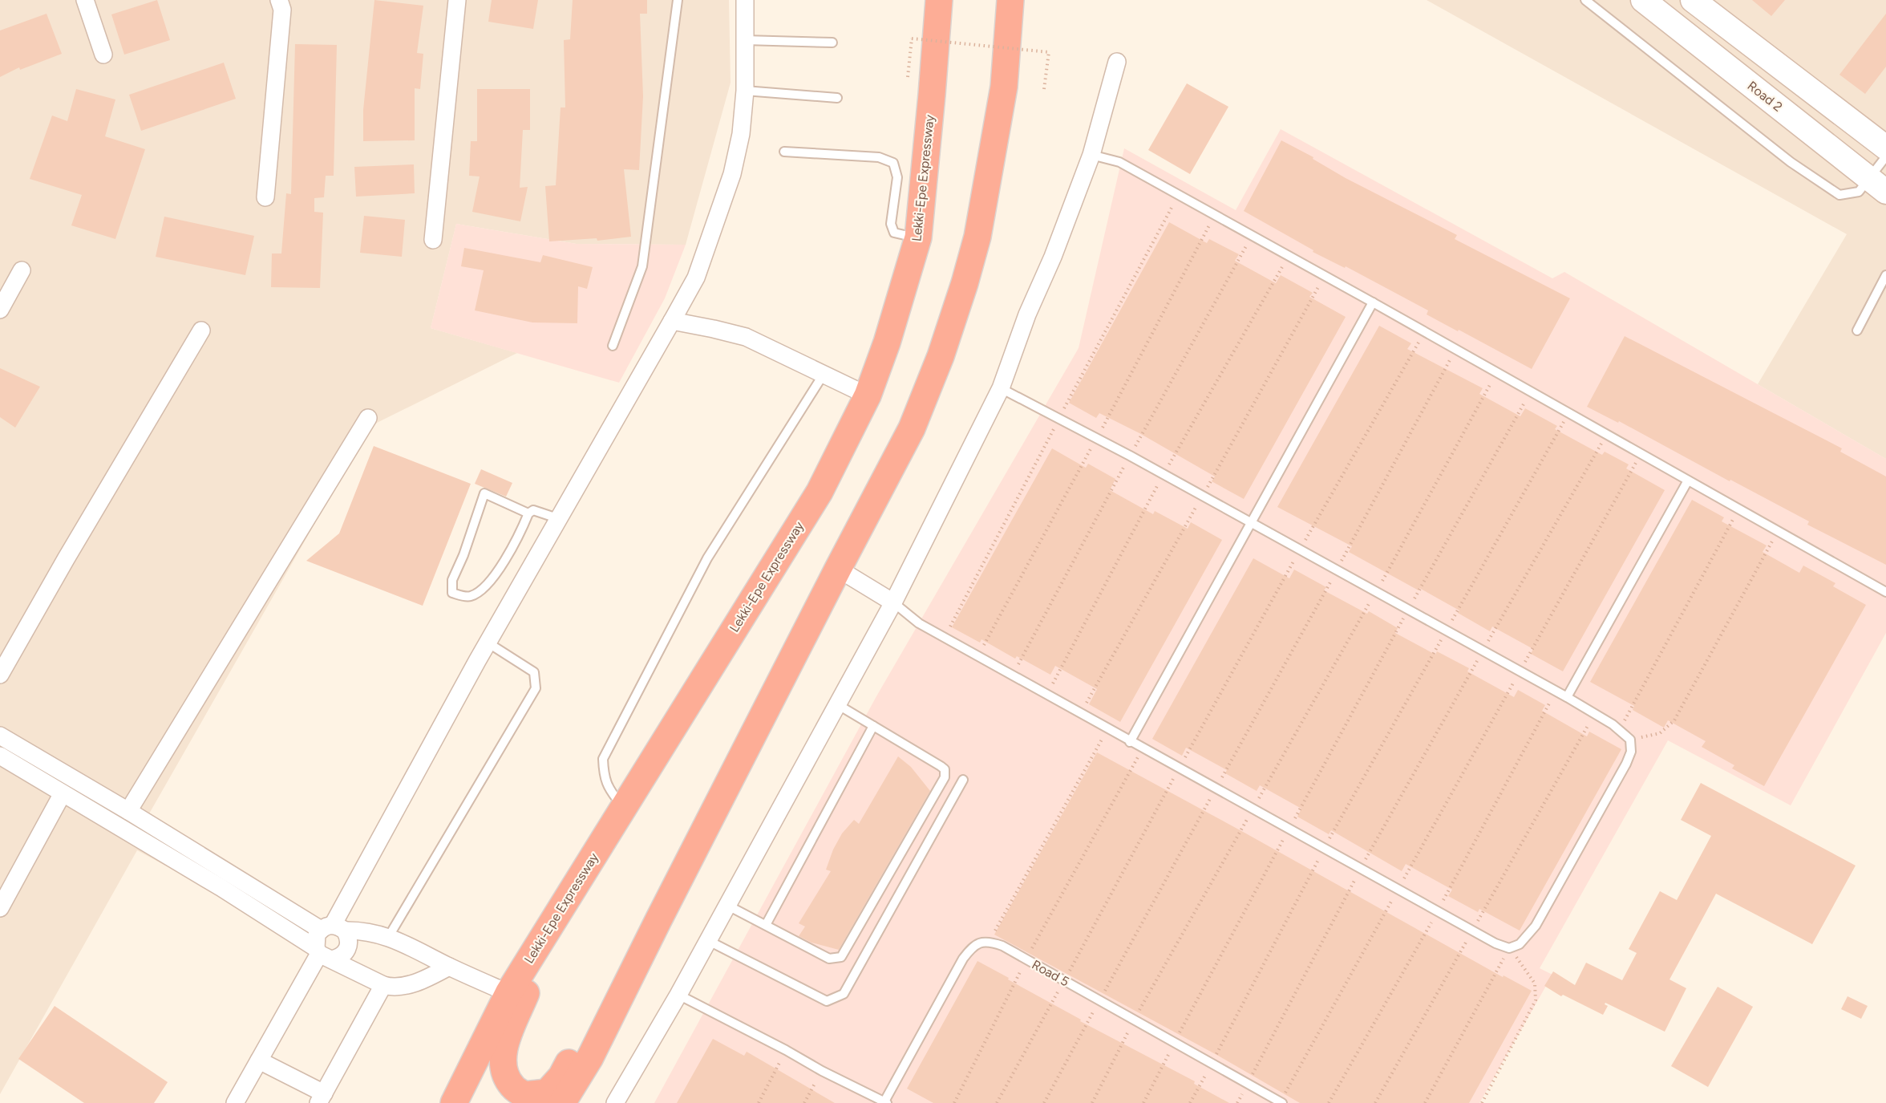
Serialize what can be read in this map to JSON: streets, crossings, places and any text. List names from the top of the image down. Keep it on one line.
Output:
{"streets":{"highway":["Lekki-Epe Expressway"],"street":["Road 2"],"lane":["Road 5"]}}
